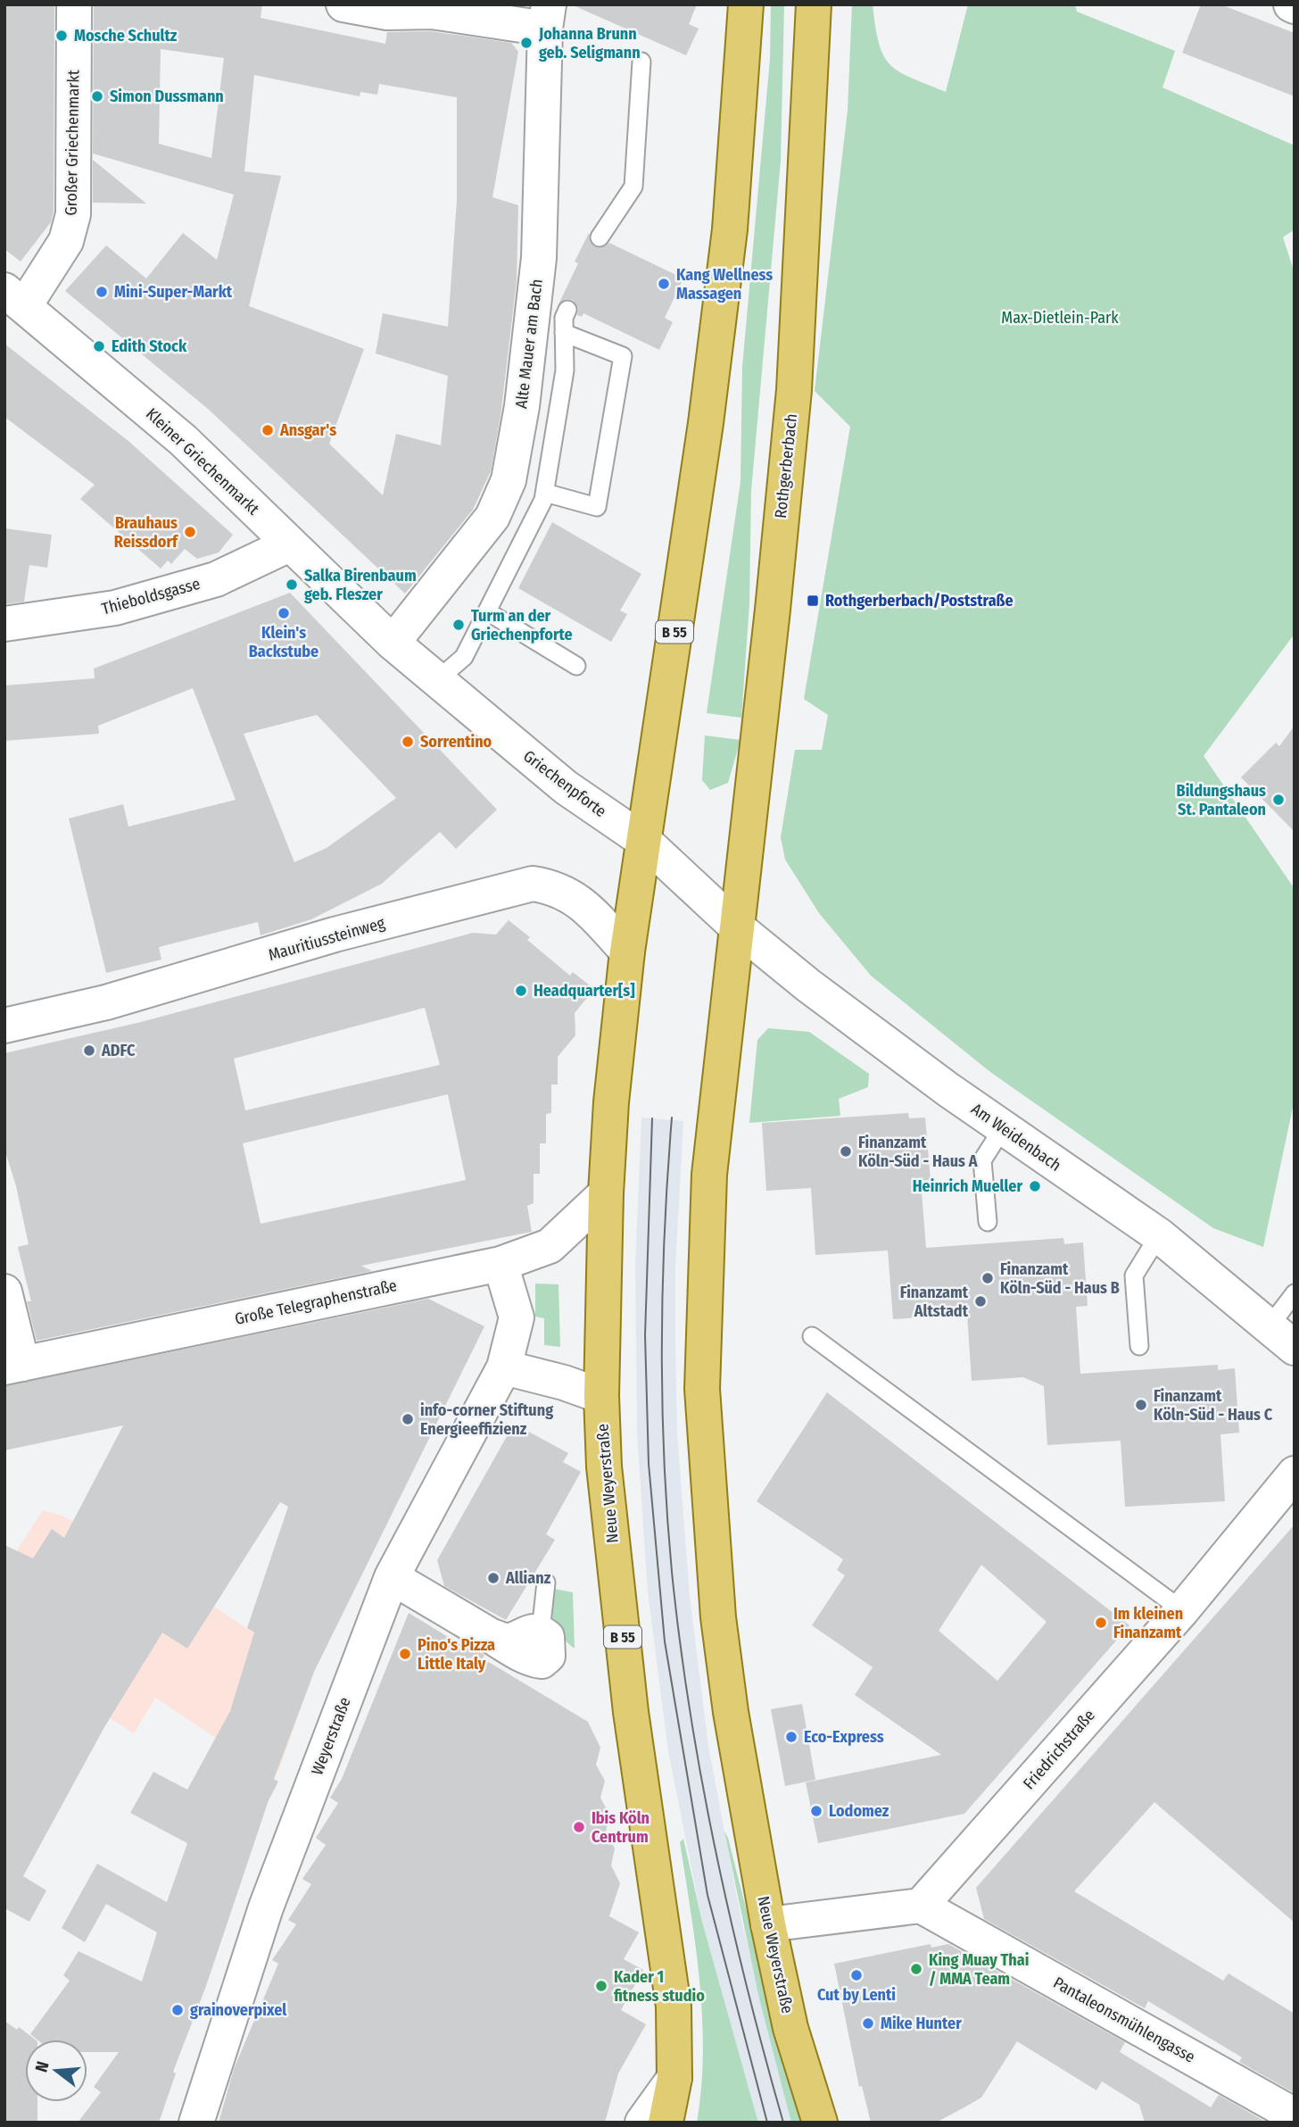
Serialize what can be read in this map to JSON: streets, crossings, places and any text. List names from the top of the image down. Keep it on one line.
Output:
{"streets":{"main road":["Rothgerberbach","B 55","Neue Weyerstraße"],"street":["Großer Griechenmarkt","Alte Mauer am Bach","Kleiner Griechenmarkt","Thieboldsgasse","Griechenpforte","Mauritiussteinweg","Am Weidenbach","Große Telegraphenstraße","Weyerstraße","Friedrichstraße","Pantaleonsmühlengasse"]},"crossings":[["Großer Griechenmarkt","Kleiner Griechenmarkt"],["Alte Mauer am Bach","Kleiner Griechenmarkt"],["Alte Mauer am Bach","Griechenpforte"],["Kleiner Griechenmarkt","Thieboldsgasse"],["Kleiner Griechenmarkt","Griechenpforte"],["Rothgerberbach","Griechenpforte"],["Rothgerberbach","Am Weidenbach"],["Rothgerberbach","Neue Weyerstraße"],["B 55","Griechenpforte"],["B 55","Neue Weyerstraße"],["Griechenpforte","Am Weidenbach"],["Griechenpforte","Neue Weyerstraße"],["Mauritiussteinweg","Neue Weyerstraße"],["Am Weidenbach","Neue Weyerstraße"],["Große Telegraphenstraße","Neue Weyerstraße"],["Große Telegraphenstraße","Weyerstraße"],["Friedrichstraße","Pantaleonsmühlengasse"]],"parks":["Max-Dietlein-Park"],"places":{"other":["Mosche Schultz","Johanna Brunn geb. Seligmann","Simon Dussmann","Kang Wellness Massagen","Mini-Super-Markt","Edith Stock","Ansgar's","Brauhaus Reissdorf","Salka Birenbaum geb. Fleszer","Klein's Backstube","Turm an der Griechenpforte","Sorrentino","Bildungshaus St. Pantaleon","Headquarter[s]","ADFC","Finanzamt Köln-Süd - Haus A","Heinrich Mueller","Finanzamt Köln-Süd - Haus B","Finanzamt Altstadt","Finanzamt Köln-Süd - Haus C","info-corner Stiftung Energieeffizienz","Allianz","Im kleinen Finanzamt","Pino's Pizza Little Italy","Eco-Express","Lodomez","Ibis Köln Centrum","King Muay Thai / MMA Team","Cut by Lenti","Kader 1 fitness studio","grainoverpixel","Mike Hunter"],"transit":["Rothgerberbach/Poststraße"]},"north":"left"}
